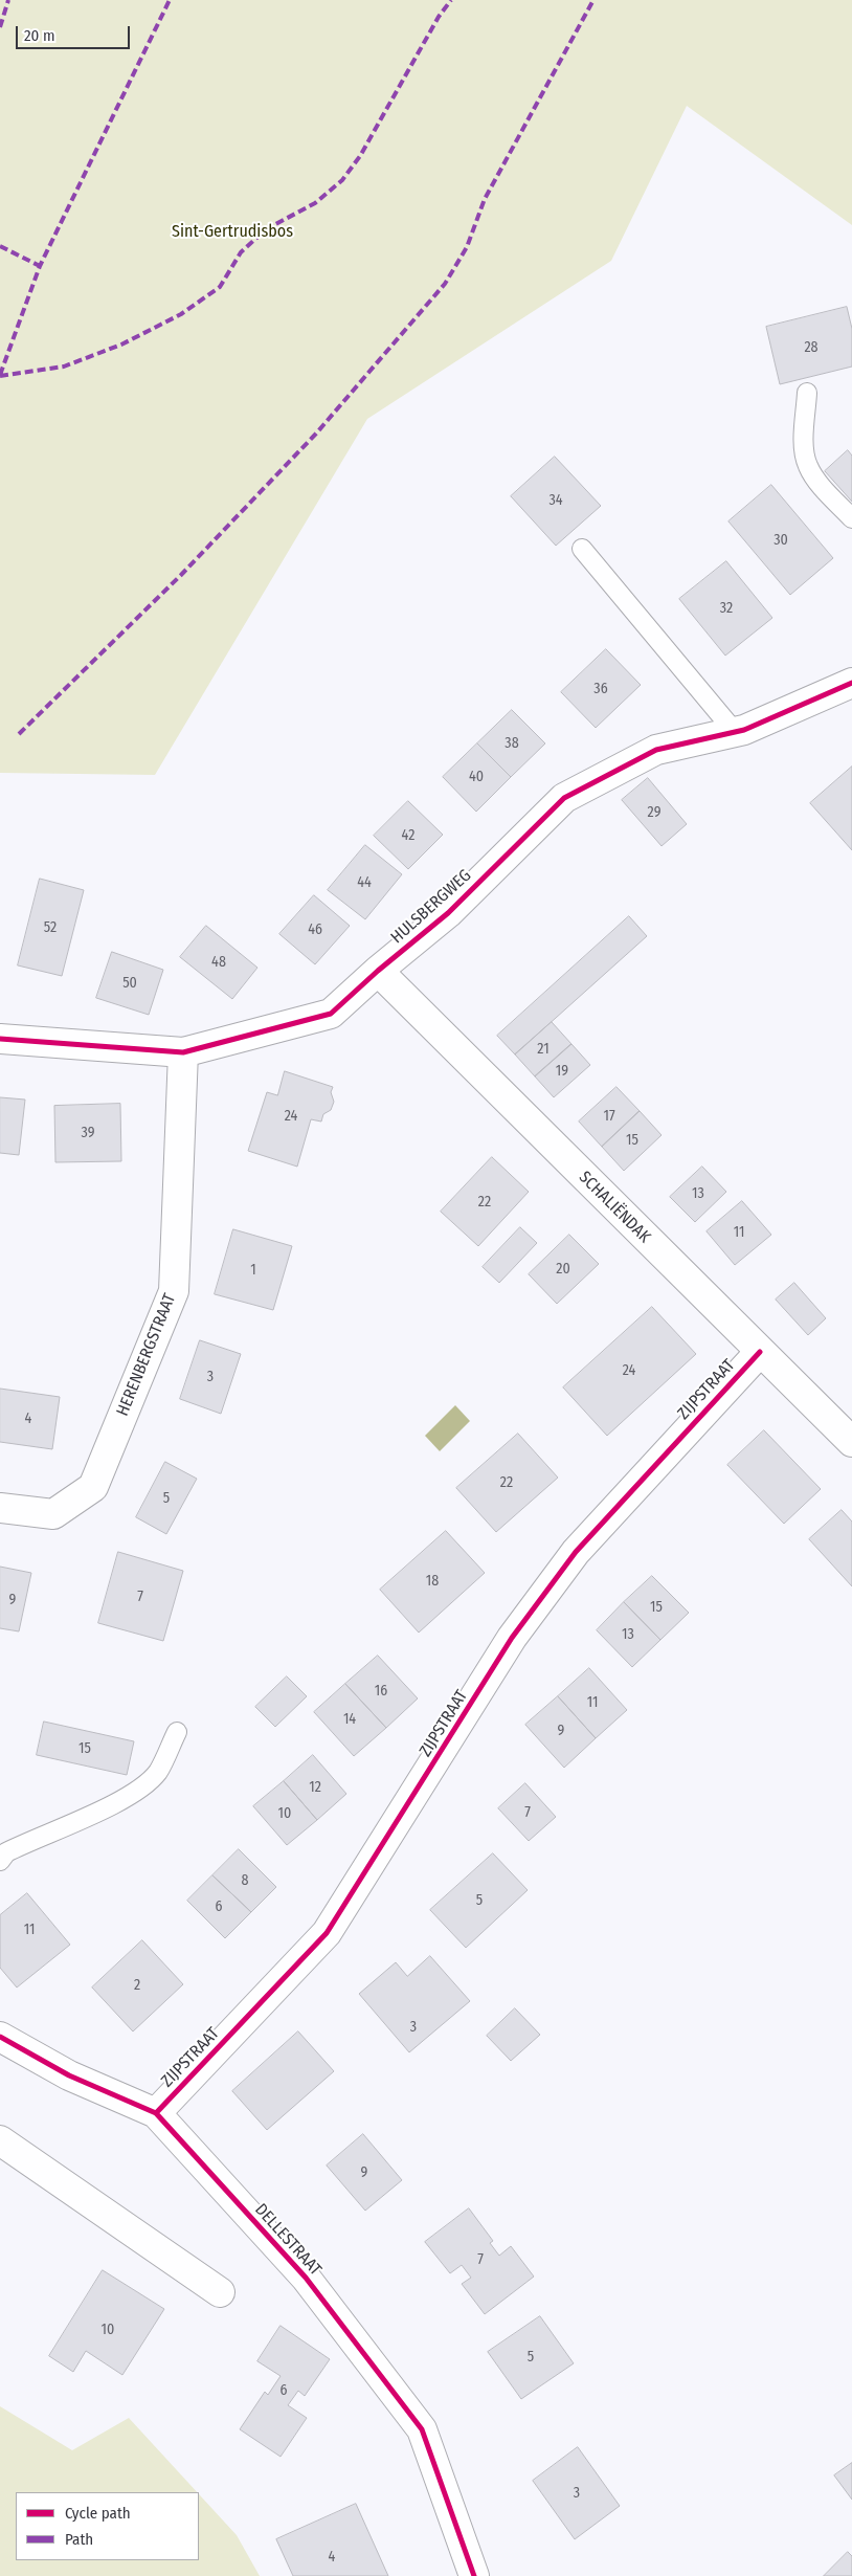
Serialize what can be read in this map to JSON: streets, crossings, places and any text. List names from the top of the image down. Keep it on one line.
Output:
{"streets":{"street":["HULSBERGWEG","SCHALIËNDAK","HERENBERGSTRAAT","ZIJPSTRAAT","DELLESTRAAT"]},"crossings":[["HULSBERGWEG","SCHALIËNDAK"],["HULSBERGWEG","HERENBERGSTRAAT"],["SCHALIËNDAK","ZIJPSTRAAT"],["ZIJPSTRAAT","DELLESTRAAT"]],"parks":["Sint-Gertrudisbos"],"house_numbers":["28","34","30","32","36","38","40","29","42","44","52","46","48","50","21","19","24","17","39","15","13","22","11","20","1","24","3","4","22","5","18","7","9","15","13","16","11","14","9","15","12","7","10","8","5","6","11","2","3","9","7","10","5","6","3","4"],"legend":["Cycle path","Path"],"scale_bar":"20 m"}
